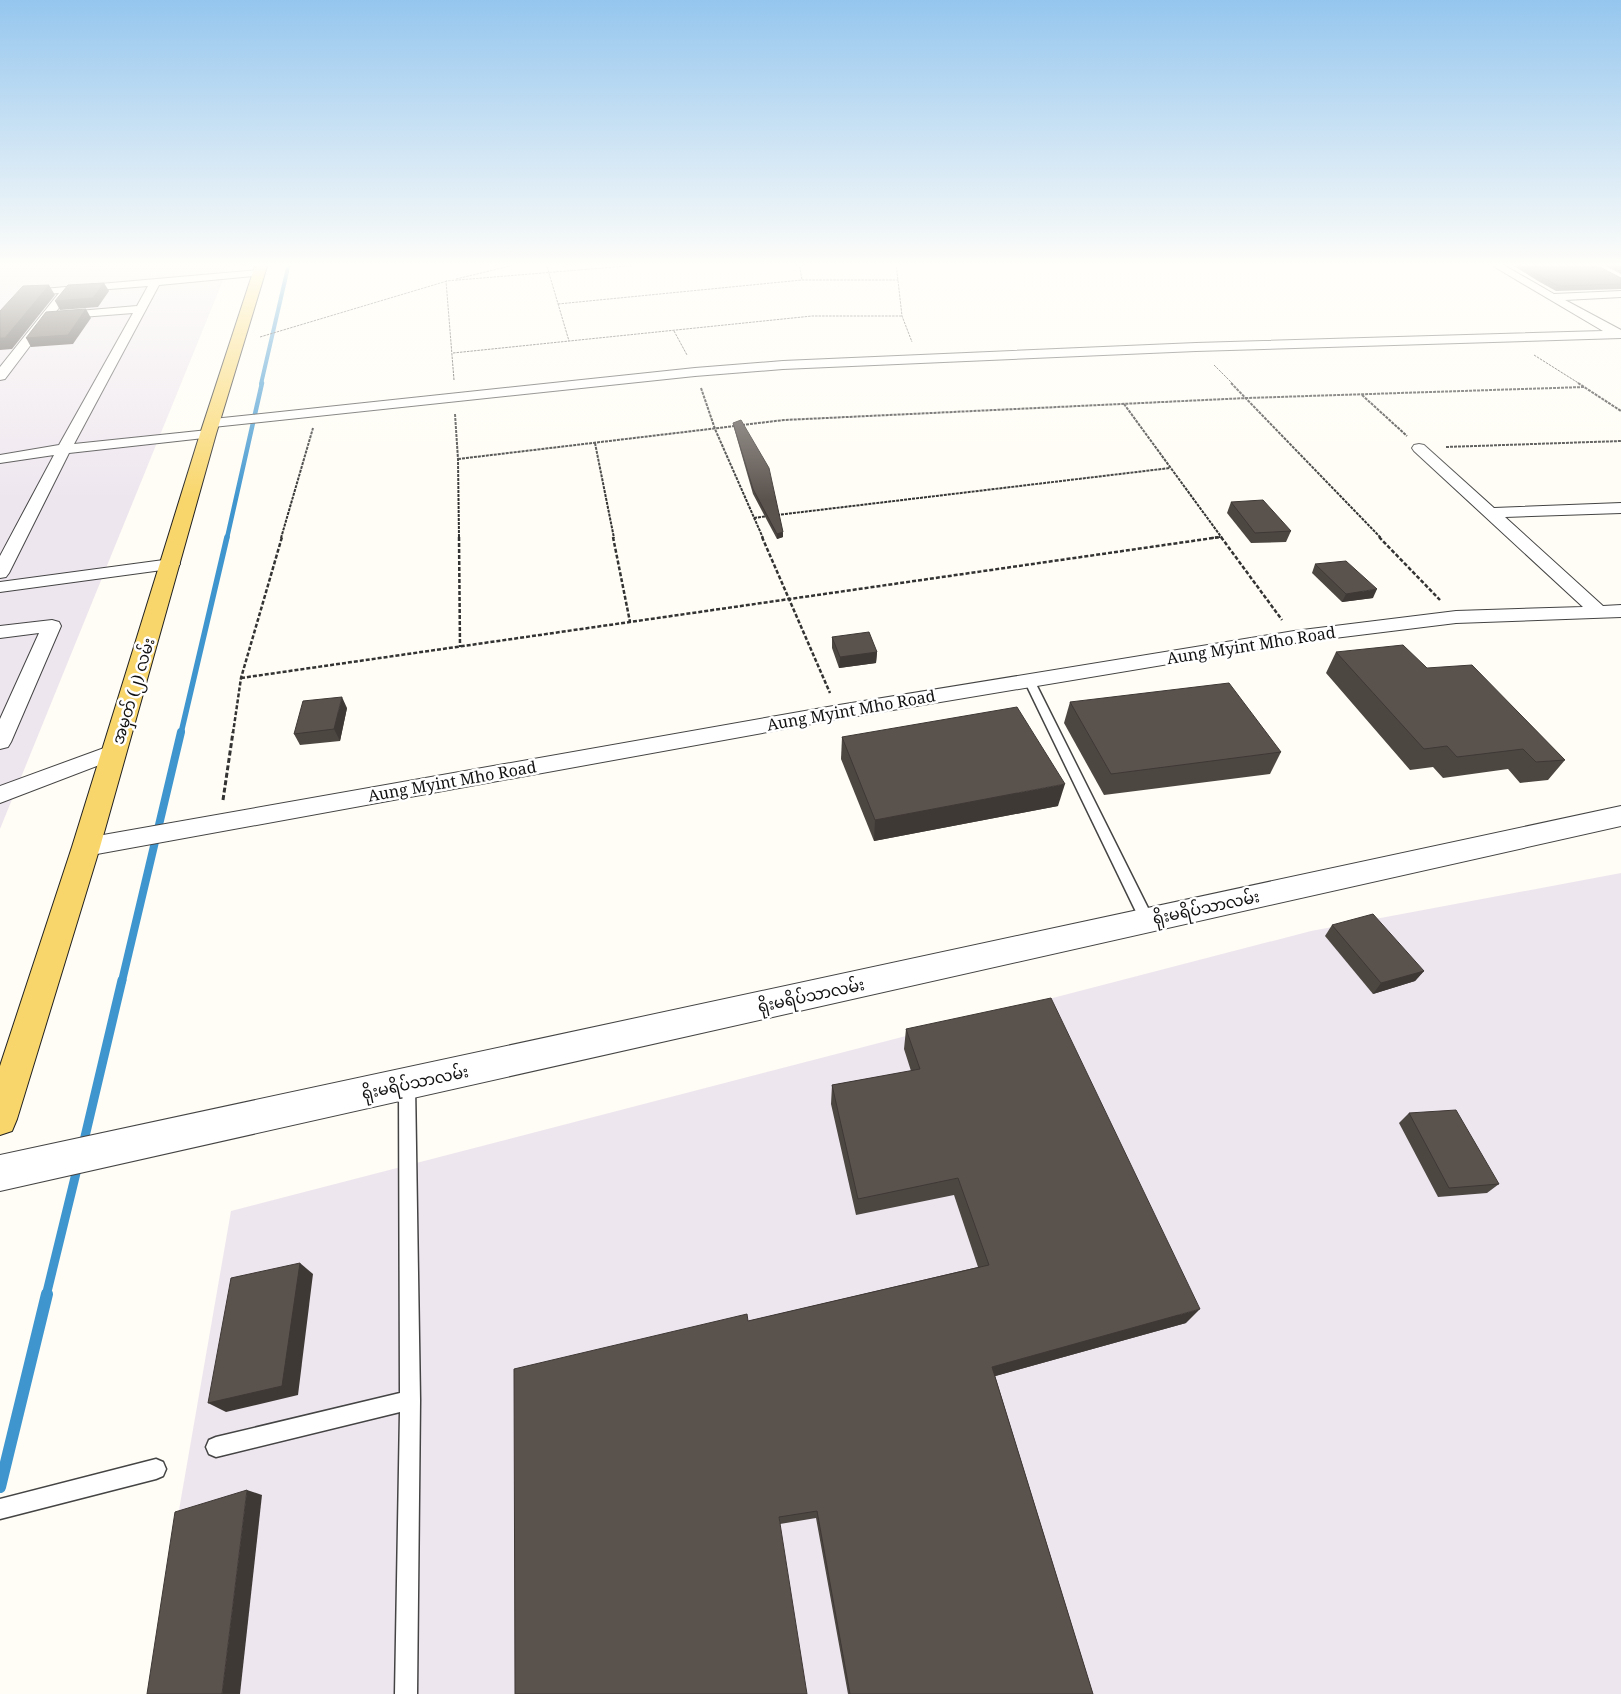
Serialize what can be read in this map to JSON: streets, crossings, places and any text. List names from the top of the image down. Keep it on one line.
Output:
{"streets":{"main road":["အမှတ် (၂) လမ်း"],"street":["Aung Myint Mho Road","ရိုးမရိပ်သာလမ်း"]},"crossings":[["Aung Myint Mho Road","အမှတ် (၂) လမ်း"]]}
